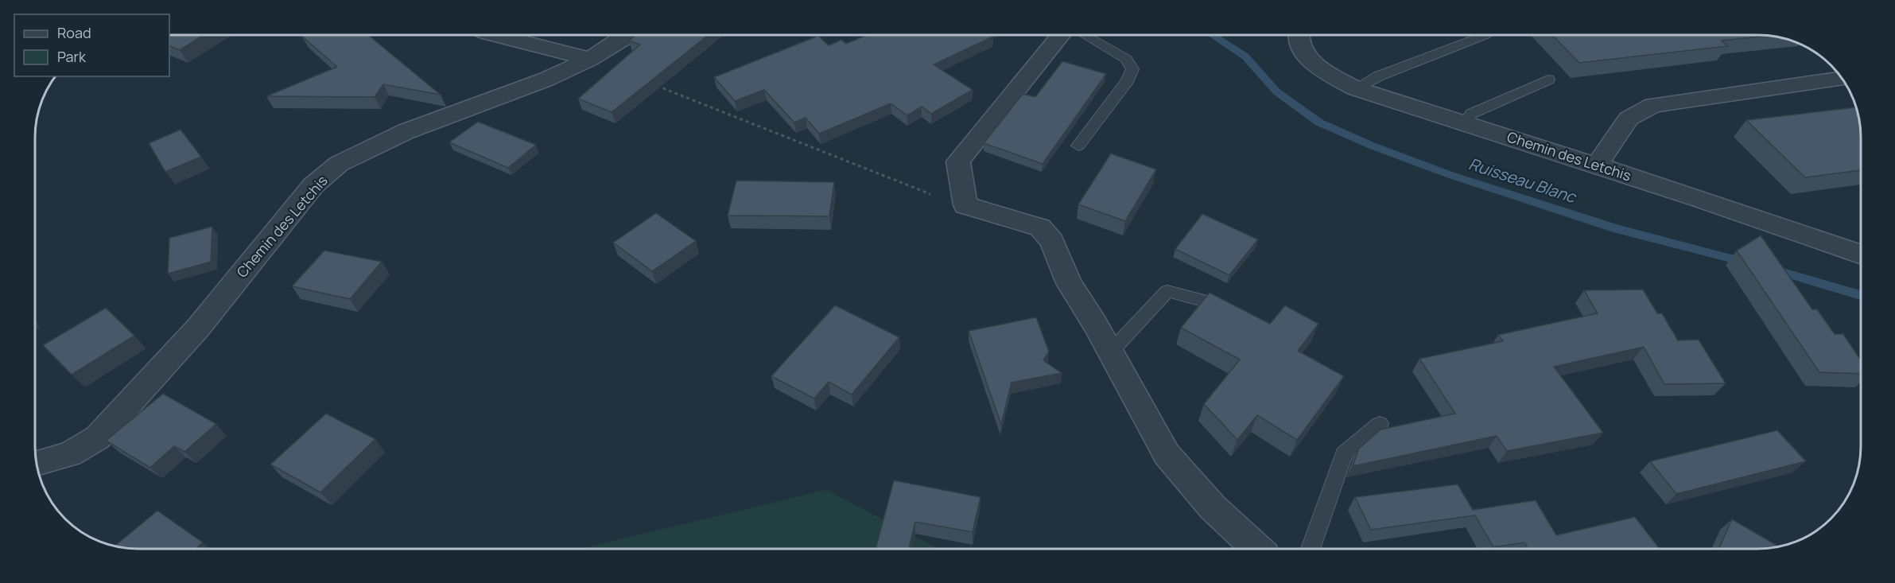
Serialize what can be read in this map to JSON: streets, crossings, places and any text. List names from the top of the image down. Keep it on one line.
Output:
{"streets":{"street":["Chemin des Letchis"]},"water":["Ruisseau Blanc"],"legend":["Road","Park"]}
